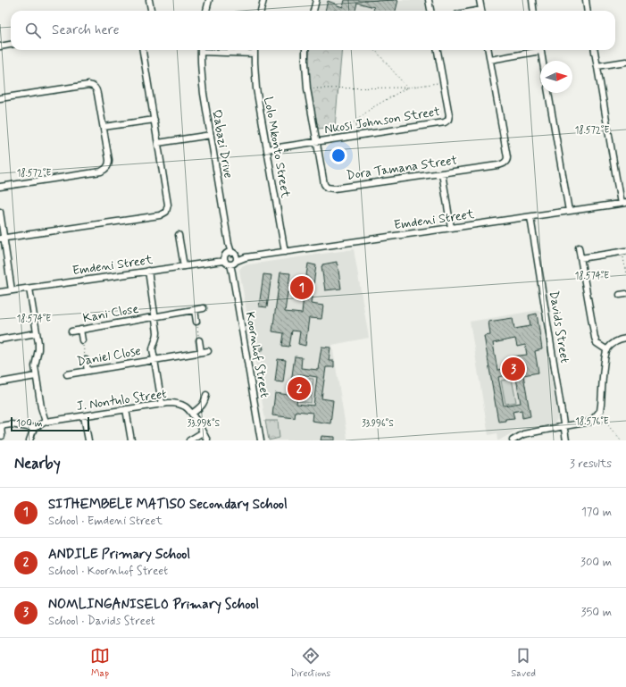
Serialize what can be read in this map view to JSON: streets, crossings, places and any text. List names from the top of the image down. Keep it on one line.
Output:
{"streets":{"street":["Nkosi Johnson Street","Qabazi Drive","Lolo Mkonto Street","Dora Tamana Street","Emdeni Street","Kani Close","Davids Street","Koornhof Street","Daniel Close","J. Nontulo Street"]},"crossings":[["Nkosi Johnson Street","Lolo Mkonto Street"],["Nkosi Johnson Street","Dora Tamana Street"],["Qabazi Drive","Emdeni Street"],["Qabazi Drive","Koornhof Street"],["Lolo Mkonto Street","Emdeni Street"],["Emdeni Street","Davids Street"],["Emdeni Street","Koornhof Street"]],"scale_bar":"100 m","north":"right","page":{"search":"Search here","pins":["1","3","2"],"scale":"100 m","heading":["Nearby","3 results"],"list":[{"mark":"1","name":"SITHEMBELE MATISO Secondary School","note":"School · Emdeni Street","value":"170 m"},{"mark":"2","name":"ANDILE Primary School","note":"School · Koornhof Street","value":"300 m"},{"mark":"3","name":"NOMLINGANISELO Primary School","note":"School · Davids Street","value":"350 m"}],"nav":["Map","Directions","Saved"]},"coordinates":["18.572°E","18.574°E","18.576°E","33.998°S","33.996°S"]}
